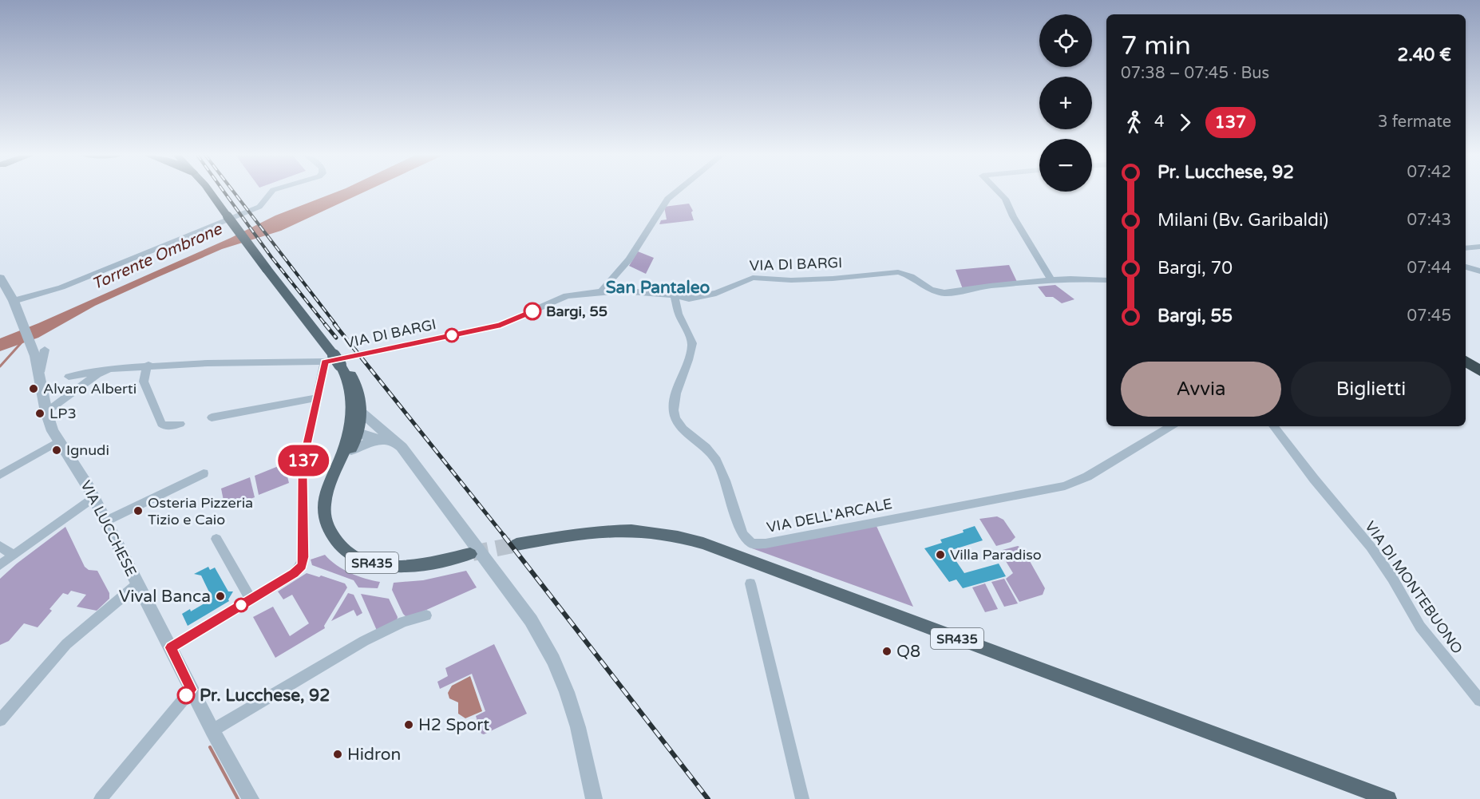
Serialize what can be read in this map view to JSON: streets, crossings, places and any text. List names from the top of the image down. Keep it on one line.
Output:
{"streets":{"main road":["SR435"],"street":["VIA DI BARGI","VIA DELL'ARCALE","VIA LUCCHESE","VIA DI MONTEBUONO"]},"crossings":[["VIA DI BARGI","VIA DELL'ARCALE"],["VIA DI BARGI","VIA LUCCHESE"],["VIA DI BARGI","SR435"]],"districts":["San Pantaleo"],"water":["Torrente Ombrone"],"places":["Bargi, 55","Alvaro Alberti","LP3","Ignudi","Osteria Pizzeria Tizio e Caio","Villa Paradiso","Vival Banca","Q8","Pr. Lucchese, 92","H2 Sport","Hidron"],"lines":["bus line 137"],"page":{"on_map":"137","map_buttons":["+","−"],"heading":["7 min","07:38 – 07:45 · Bus","2.40 €"],"legs":["4","137","3 fermate"],"list":[{"name":"Pr. Lucchese, 92","value":"07:42"},{"name":"Milani (Bv. Garibaldi)","value":"07:43"},{"name":"Bargi, 70","value":"07:44"},{"name":"Bargi, 55","value":"07:45"}],"buttons":["Avvia","Biglietti"]}}
